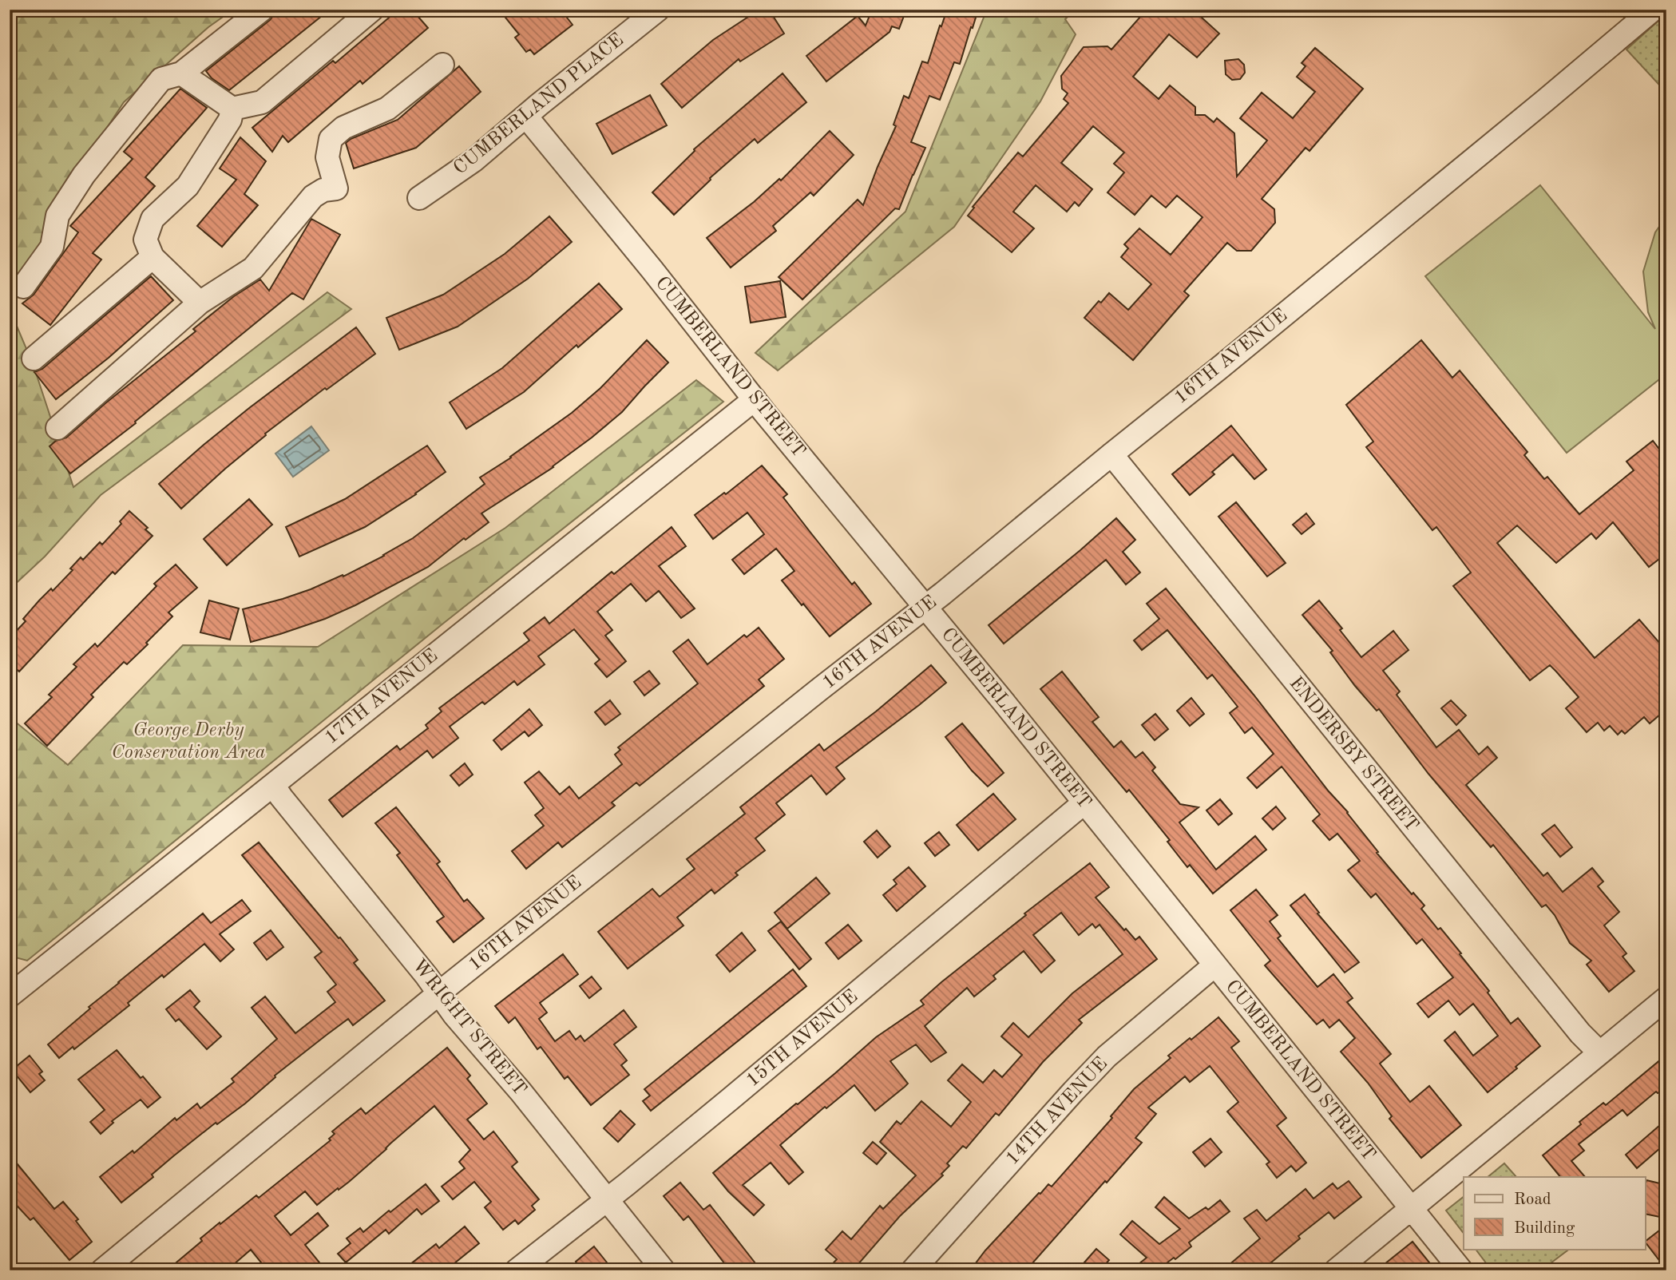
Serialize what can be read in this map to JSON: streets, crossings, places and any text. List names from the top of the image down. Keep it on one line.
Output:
{"streets":{"street":["CUMBERLAND PLACE","16TH AVENUE","CUMBERLAND STREET","17TH AVENUE","ENDERSBY STREET","WRIGHT STREET","15TH AVENUE","14TH AVENUE"]},"crossings":[["CUMBERLAND PLACE","CUMBERLAND STREET"],["16TH AVENUE","CUMBERLAND STREET"],["16TH AVENUE","ENDERSBY STREET"],["16TH AVENUE","WRIGHT STREET"],["CUMBERLAND STREET","17TH AVENUE"],["CUMBERLAND STREET","15TH AVENUE"],["CUMBERLAND STREET","14TH AVENUE"],["17TH AVENUE","WRIGHT STREET"],["WRIGHT STREET","15TH AVENUE"]],"parks":["George Derby Conservation Area"],"legend":["Road","Building"]}
